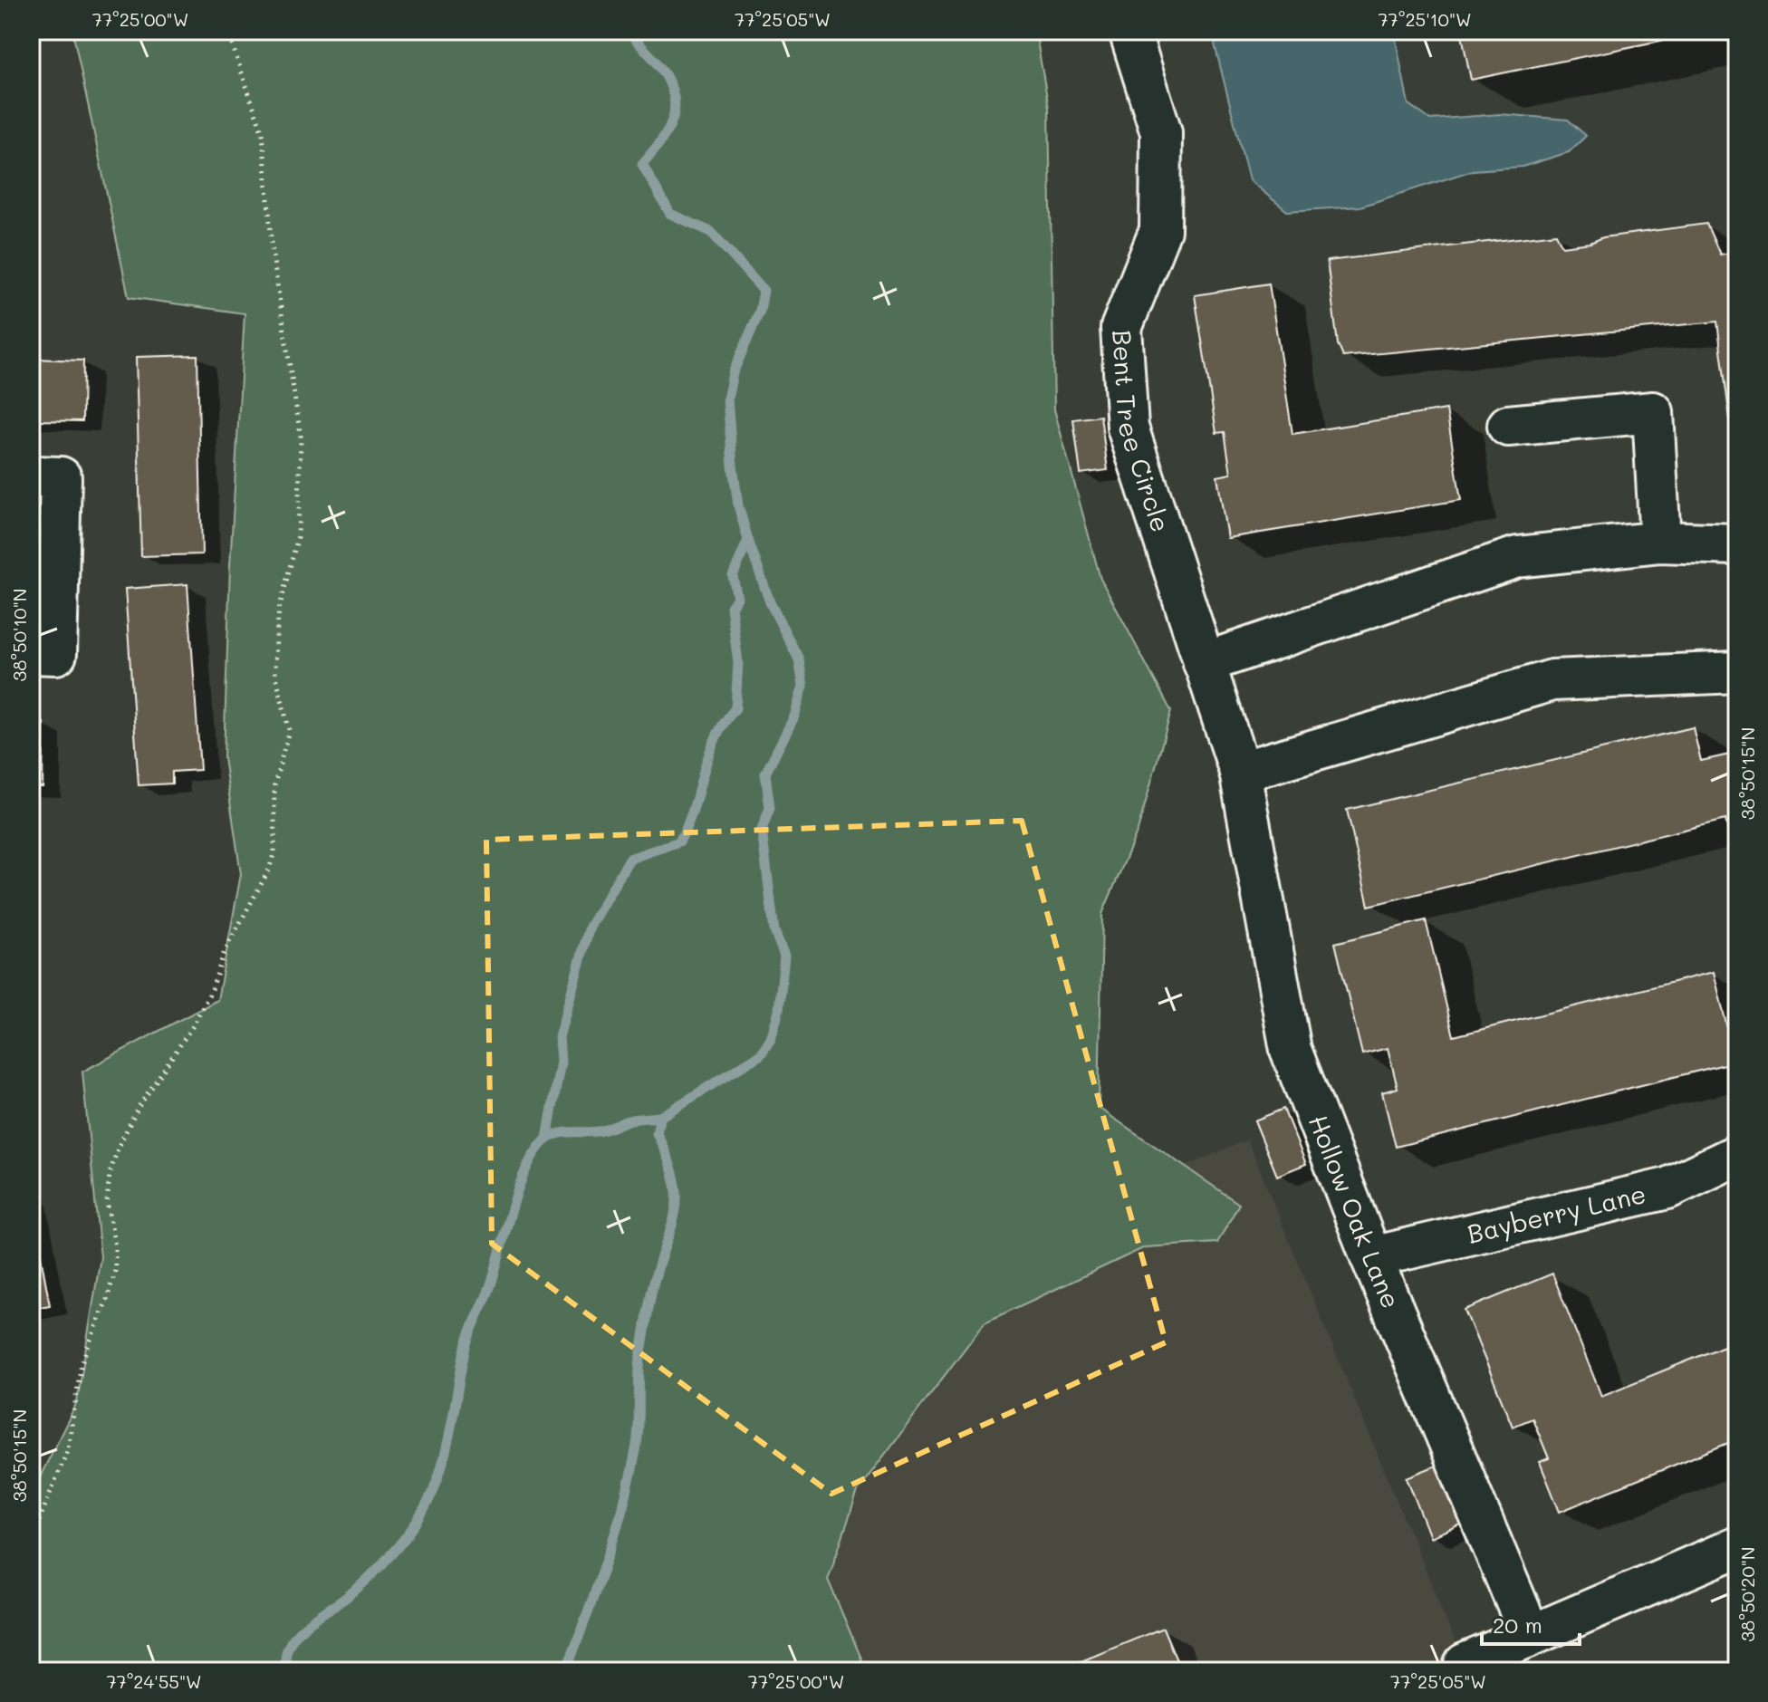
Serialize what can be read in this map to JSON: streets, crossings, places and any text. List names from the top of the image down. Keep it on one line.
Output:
{"streets":{"street":["Bent Tree Circle","Hollow Oak Lane","Bayberry Lane"]},"crossings":[["Bent Tree Circle","Hollow Oak Lane"],["Hollow Oak Lane","Bayberry Lane"]],"scale_bar":"20 m","coordinates":["77°25'00\"W","77°25'05\"W","77°25'10\"W","38°50'10\"N","38°50'15\"N","38°50'20\"N","77°24'55\"W"]}
